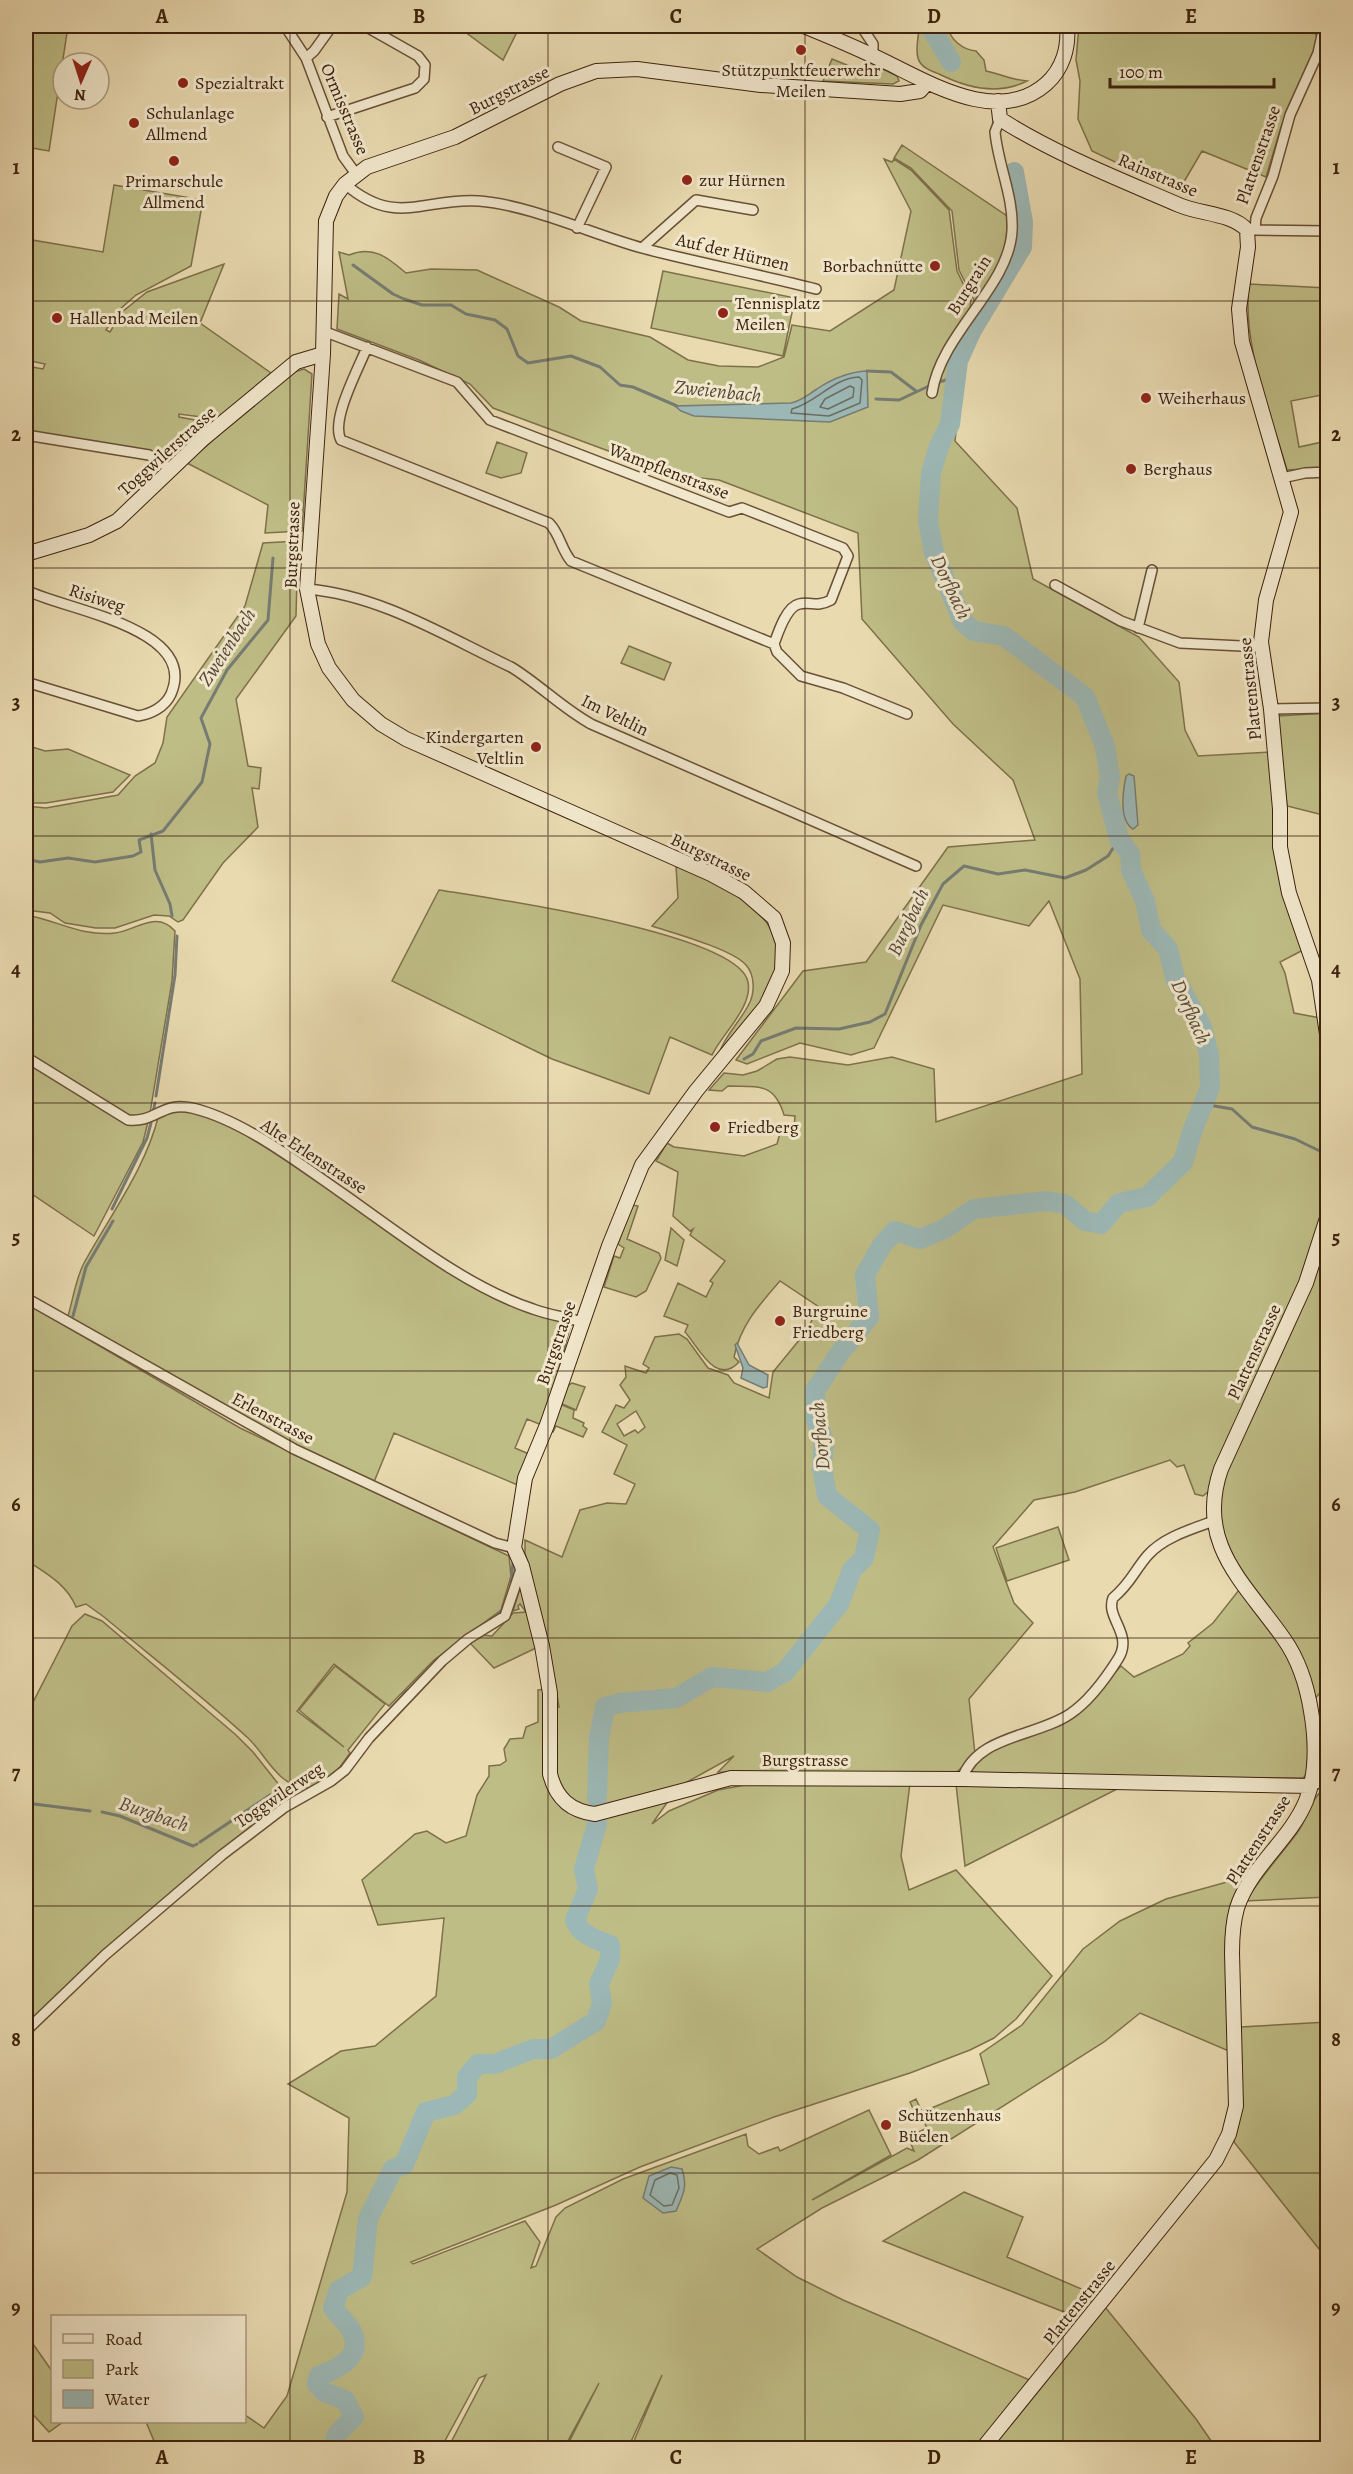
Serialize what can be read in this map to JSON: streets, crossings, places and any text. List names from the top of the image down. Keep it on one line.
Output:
{"streets":{"street":["Burgstrasse","Ormisstrasse","Plattenstrasse","Rainstrasse","Auf der Hürnen","Burgrain","Toggwilerstrasse","Wampflenstrasse","Risiweg","Im Veltlin","Alte Erlenstrasse","Erlenstrasse","Toggwilerweg"]},"crossings":[["Burgstrasse","Ormisstrasse"],["Burgstrasse","Plattenstrasse"],["Burgstrasse","Auf der Hürnen"],["Burgstrasse","Toggwilerstrasse"],["Burgstrasse","Wampflenstrasse"],["Burgstrasse","Im Veltlin"],["Burgstrasse","Alte Erlenstrasse"],["Burgstrasse","Erlenstrasse"],["Burgstrasse","Toggwilerweg"],["Plattenstrasse","Rainstrasse"],["Rainstrasse","Burgrain"]],"water":["Zweienbach","Dorfbach","Burgbach"],"places":["Stützpunktfeuerwehr Meilen","Spezialtrakt","Schulanlage Allmend","Primarschule Allmend","zur Hürnen","Borbachnütte","Tennisplatz Meilen","Hallenbad Meilen","Weiherhaus","Berghaus","Kindergarten Veltlin","Friedberg","Burgruine Friedberg","Schützenhaus Büelen"],"legend":["Road","Park","Water"],"scale_bar":"100 m","north":"bottom","grid":{"columns":["A","B","C","D","E"],"rows":["1","2","3","4","5","6","7","8","9"]}}
